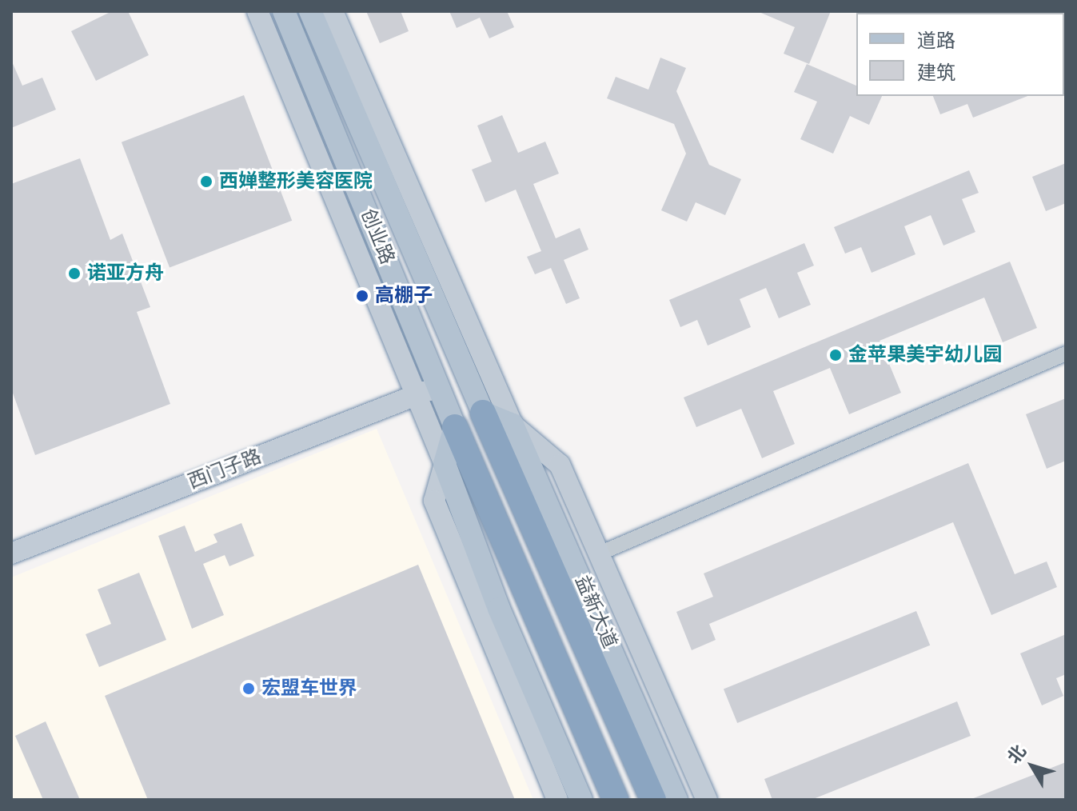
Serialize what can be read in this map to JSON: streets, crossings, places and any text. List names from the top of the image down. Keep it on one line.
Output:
{"streets":{"main road":["创业路","益新大道"],"street":["西门子路"]},"crossings":[["创业路","西门子路"]],"places":["西婵整形美容医院","诺亚方舟","高棚子","金苹果美宇幼儿园","宏盟车世界"],"legend":["道路","建筑"],"north":"top left"}
